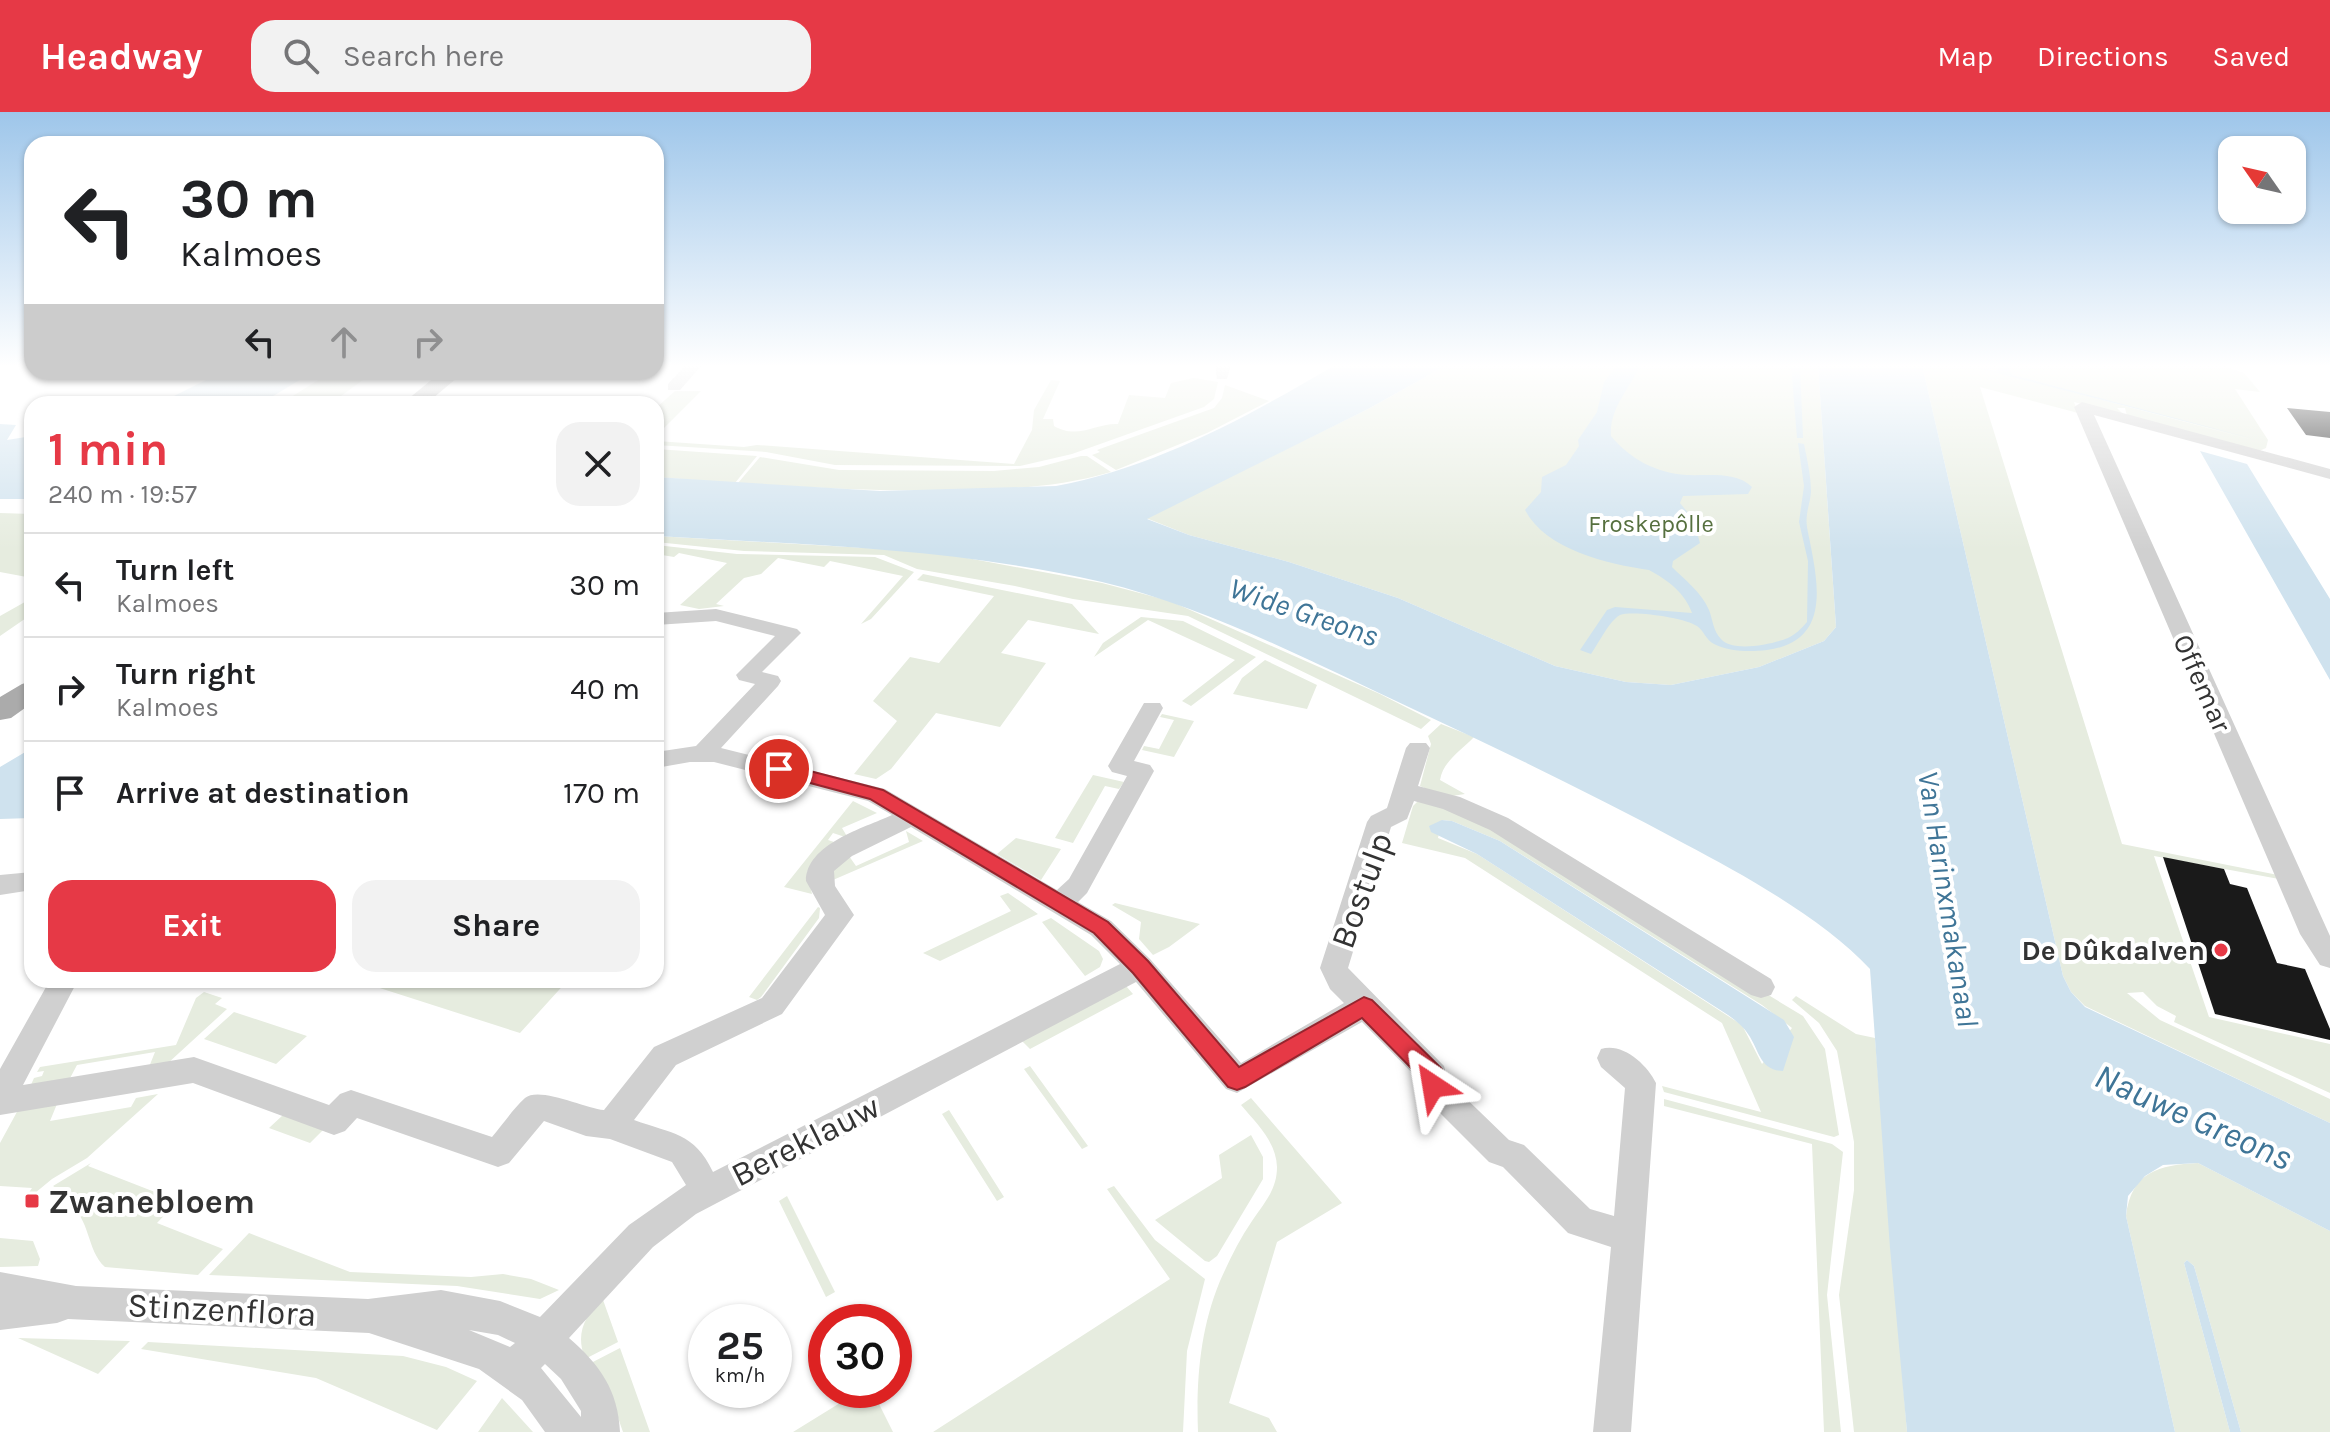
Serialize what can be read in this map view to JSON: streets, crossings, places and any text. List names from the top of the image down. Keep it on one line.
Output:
{"streets":{"street":["Offemar","Bostulp","Bereklauw","Stinzenflora"]},"crossings":[["Bereklauw","Stinzenflora"]],"water":["Wide Greons","Van Harinxmakanaal","Nauwe Greons"],"parks":["Froskepôlle"],"places":{"other":["De Dûkdalven"],"transit":["Zwanebloem"]},"north":"top left","page":{"header":"Headway","search":"Search here","nav":["Map","Directions","Saved"],"turn":["30 m","Kalmoes"],"heading":["1 min","240 m · 19:57"],"list":[{"name":"Turn left","note":"Kalmoes","value":"30 m"},{"name":"Turn right","note":"Kalmoes","value":"40 m"},{"name":"Arrive at destination","value":"170 m"}],"buttons":["Exit","Share"],"speed":"25 km/h","limit":"30"}}
